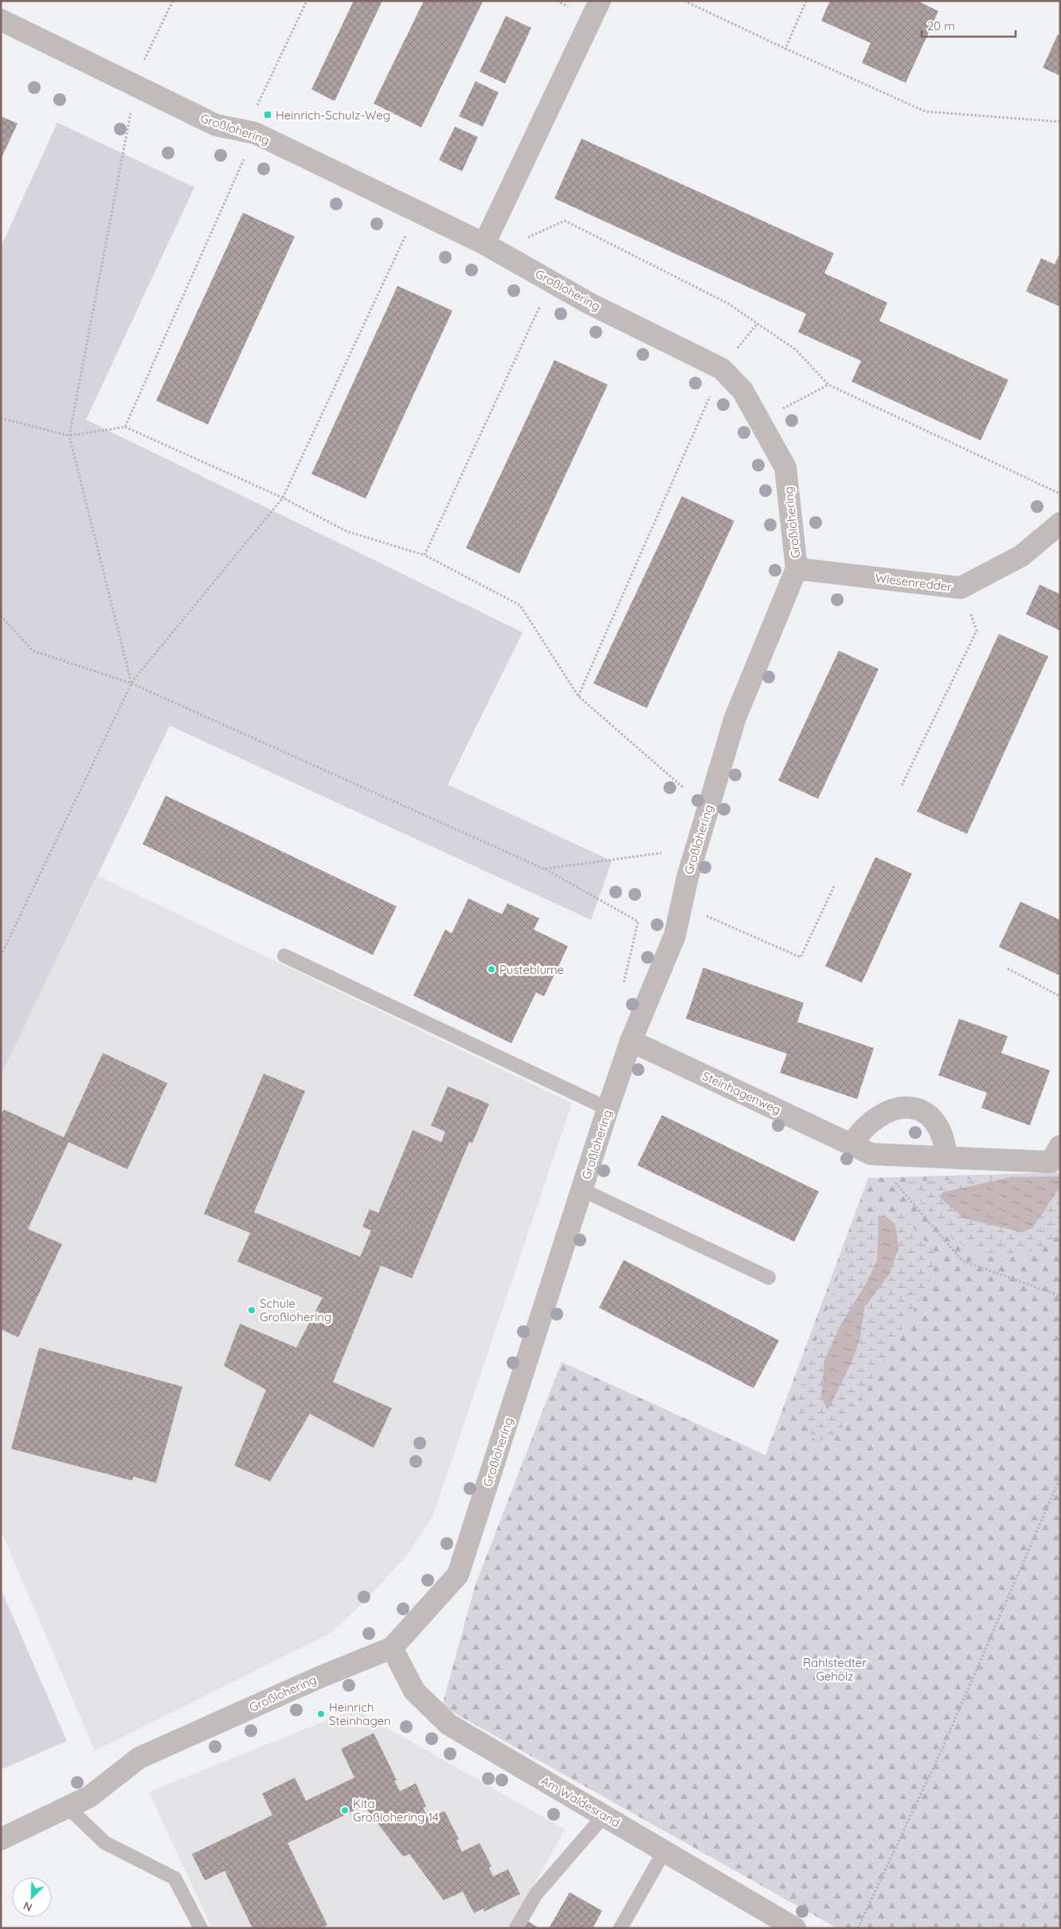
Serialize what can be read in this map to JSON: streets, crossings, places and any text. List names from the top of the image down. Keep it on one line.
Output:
{"streets":{"street":["Großlohering","Wiesenredder","Steinhagenweg","Am Waldesrand"]},"crossings":[["Großlohering","Wiesenredder"],["Großlohering","Steinhagenweg"],["Großlohering","Am Waldesrand"]],"parks":["Rahlstedter Gehölz"],"places":{"transit":["Heinrich-Schulz-Weg"],"other":["Pusteblume","Schule Großlohering","Heinrich Steinhagen","Kita Großlohering 14"]},"scale_bar":"20 m","north":"bottom left"}
